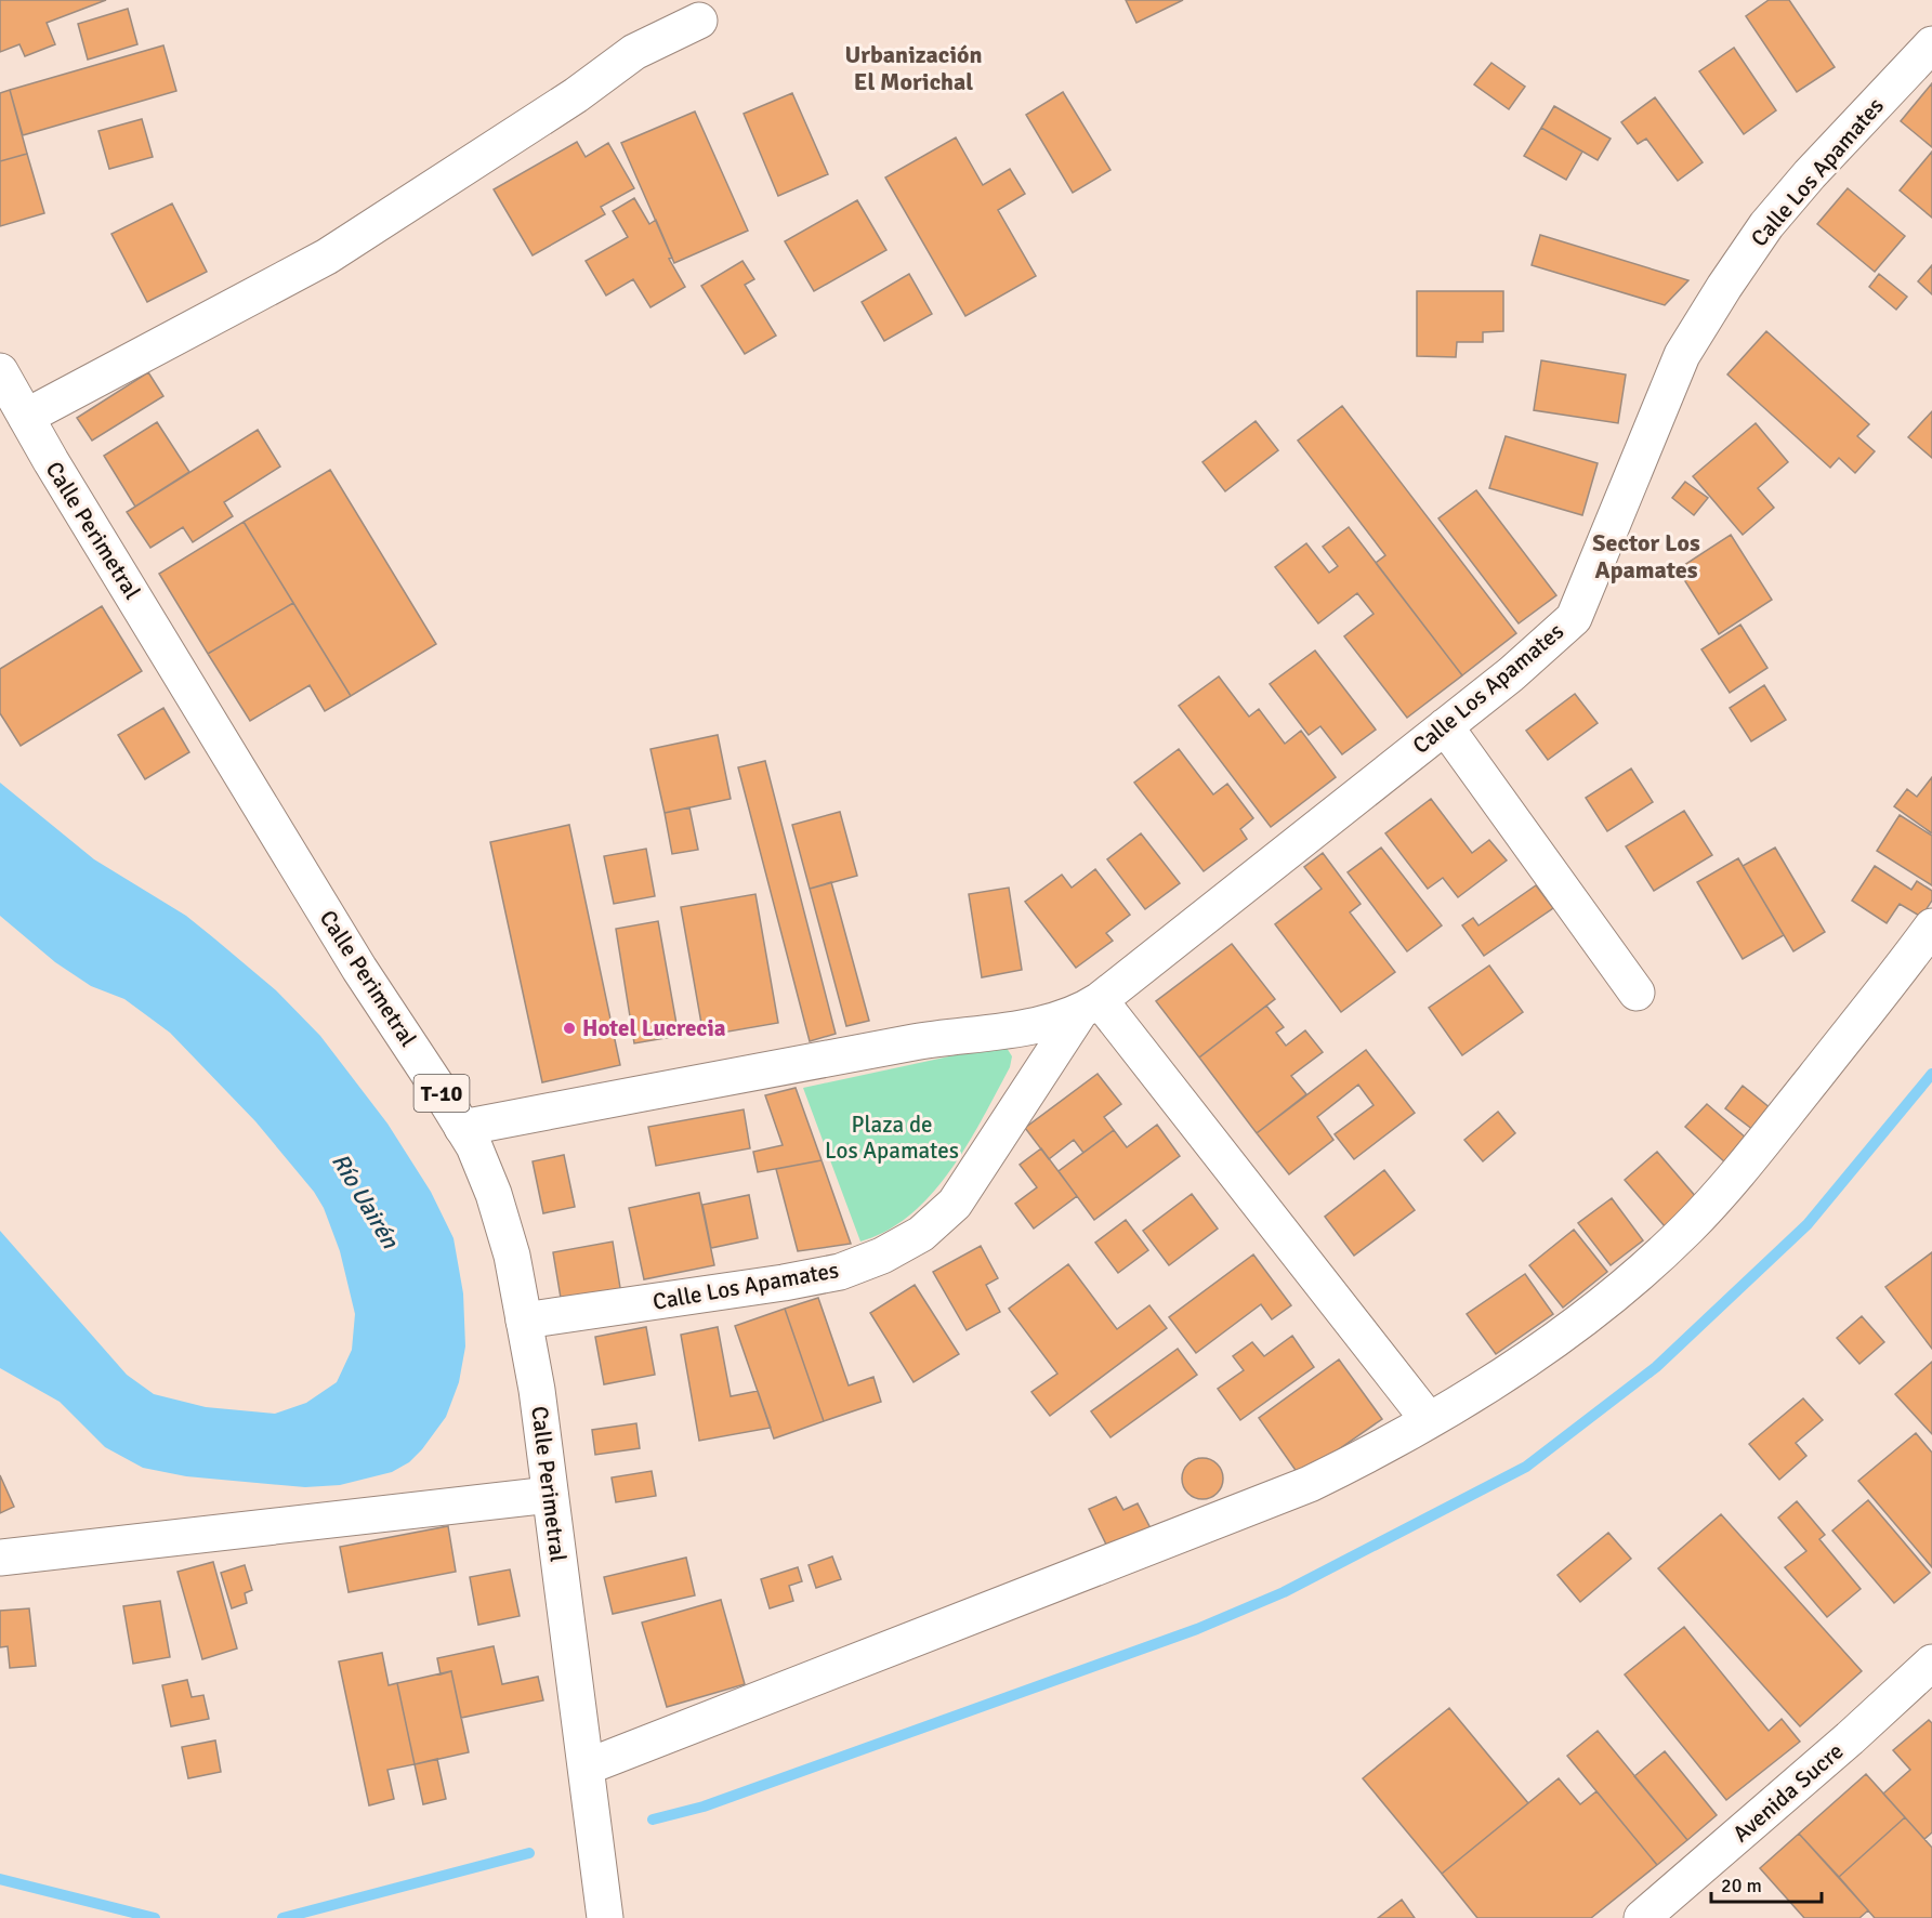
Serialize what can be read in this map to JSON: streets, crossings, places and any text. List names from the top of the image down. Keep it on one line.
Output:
{"streets":{"main road":["Calle Los Apamates","Calle Perimetral","T-10","Avenida Sucre"]},"crossings":[["Calle Los Apamates","Calle Perimetral"]],"districts":["Urbanización El Morichal","Sector Los Apamates"],"water":["Río Uairén"],"parks":["Plaza de Los Apamates"],"places":["Hotel Lucrecia"],"scale_bar":"20 m"}
